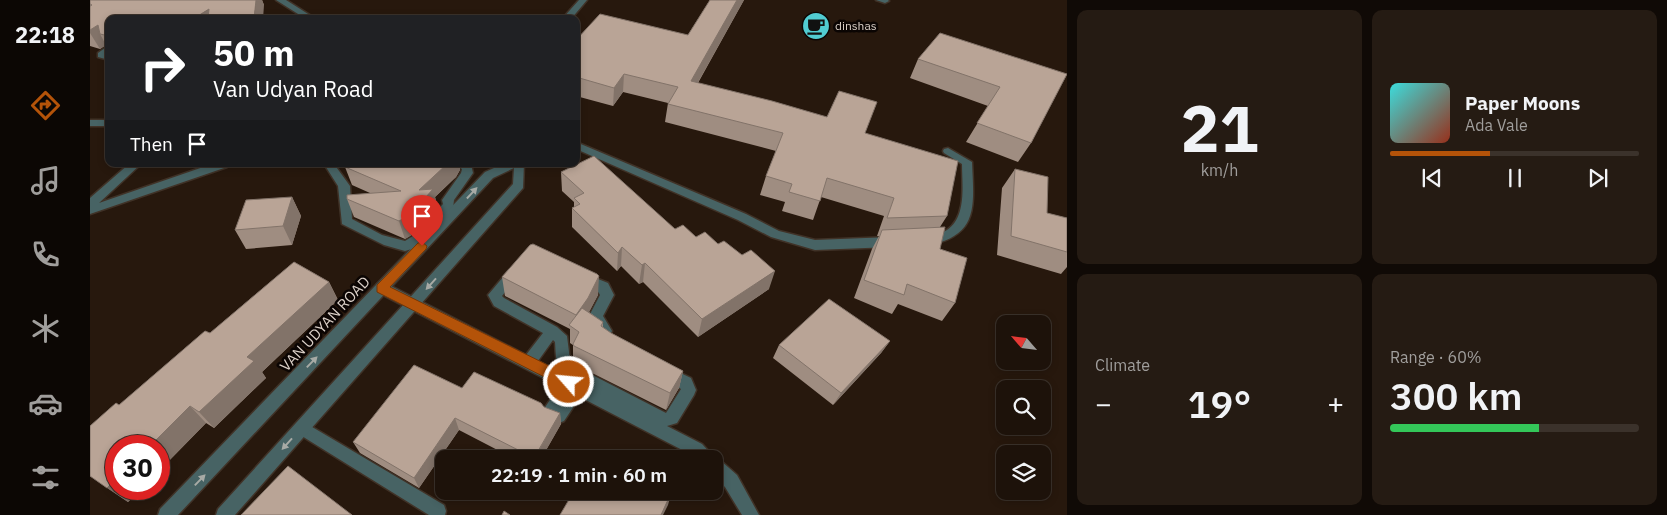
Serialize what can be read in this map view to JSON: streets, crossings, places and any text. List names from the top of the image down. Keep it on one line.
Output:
{"streets":{"street":["VAN UDYAN ROAD"]},"places":{"cafe":["dinshas"]},"north":"top left","page":{"tabs":"22:18","tile":[["21","km/h"],"Climate",["Range · 60%","300 km"]],"turn":["50 m","Van Udyan Road"],"song":["Paper Moons","Ada Vale"],"then":"Then","heat":["−","19°","+"],"limit":"30","trip":"22:19 · 1 min · 60 m"}}
